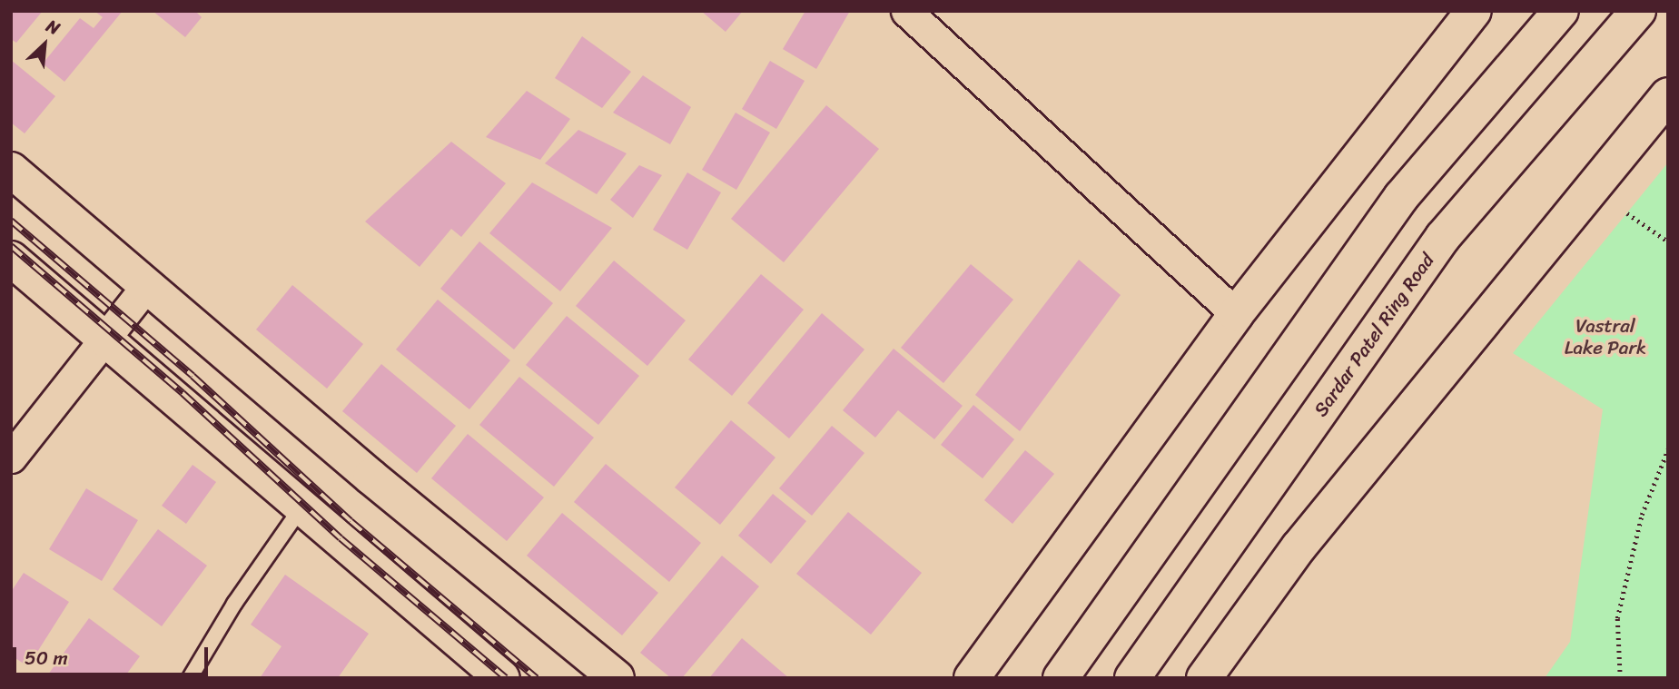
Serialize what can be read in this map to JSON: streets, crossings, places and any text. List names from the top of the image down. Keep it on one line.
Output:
{"streets":{"main road":["Sardar Patel Ring Road"]},"parks":["Vastral Lake Park"],"scale_bar":"50 m","north":"top right"}
